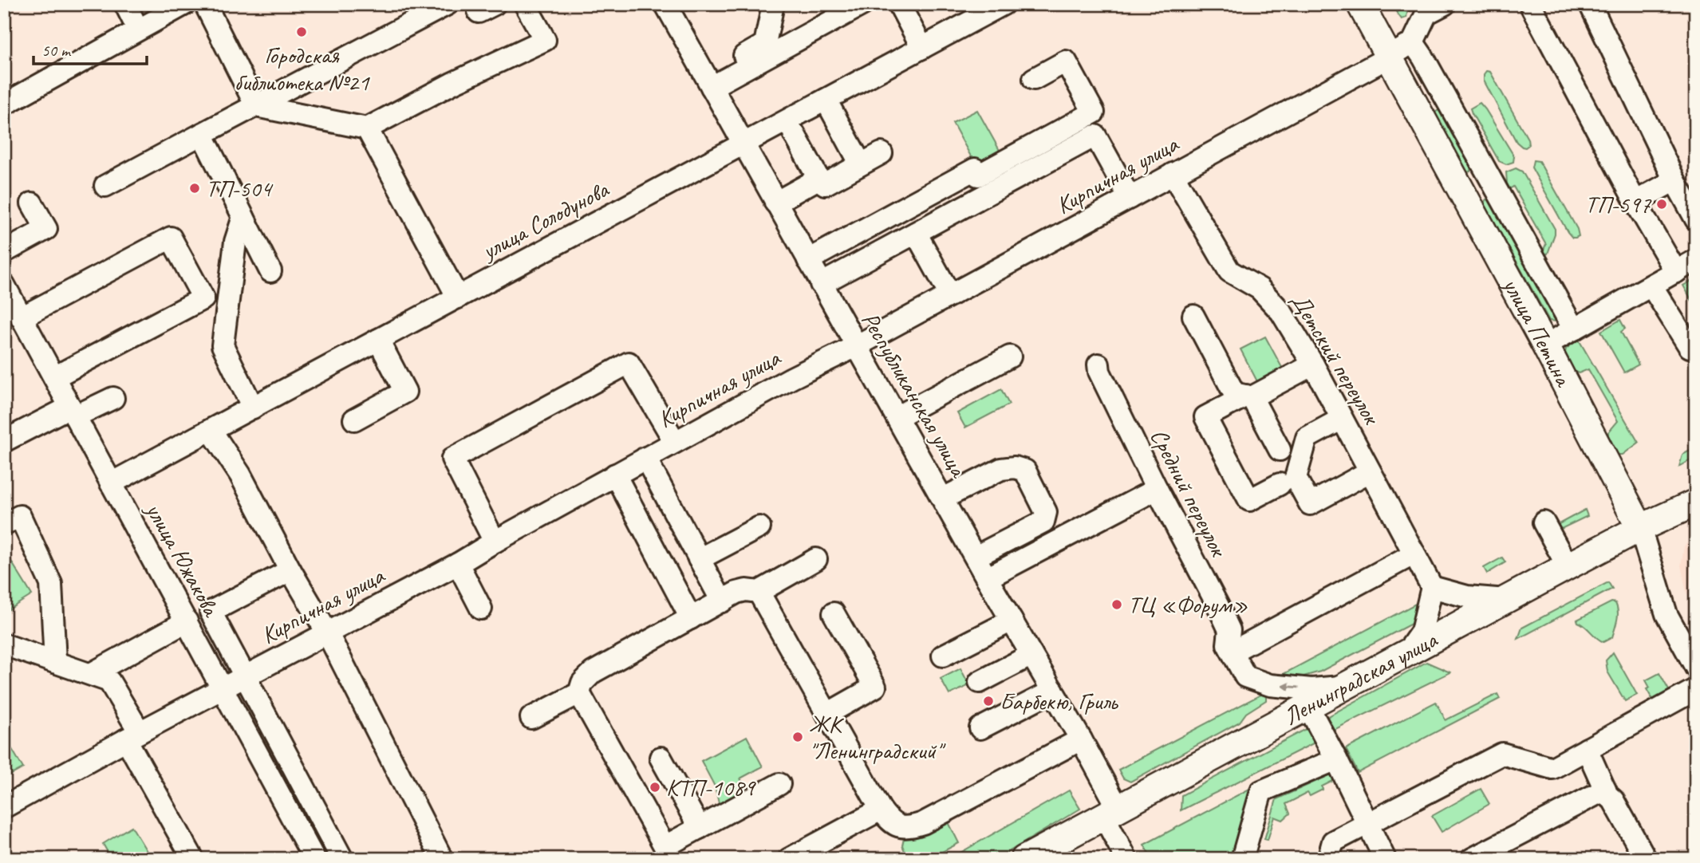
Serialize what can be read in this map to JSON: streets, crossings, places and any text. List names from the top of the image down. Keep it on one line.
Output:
{"streets":{"main road":["улица Петина","Ленинградская улица"],"street":["Кирпичная улица","улица Солодунова","Детский переулок","Республиканская улица","Средний переулок","улица Южакова"]},"crossings":[["Кирпичная улица","улица Петина"],["Кирпичная улица","Детский переулок"],["Кирпичная улица","Республиканская улица"],["Кирпичная улица","улица Южакова"],["улица Солодунова","Республиканская улица"],["улица Солодунова","улица Южакова"],["улица Петина","Ленинградская улица"],["Республиканская улица","Ленинградская улица"],["Средний переулок","Ленинградская улица"]],"places":["Городская библиотека №21","ТП-504","ТП-597","ТЦ «Форум»","Барбекю, Гриль","ЖК \"Ленинградский\"","КТП-1089"],"scale_bar":"50 m"}
